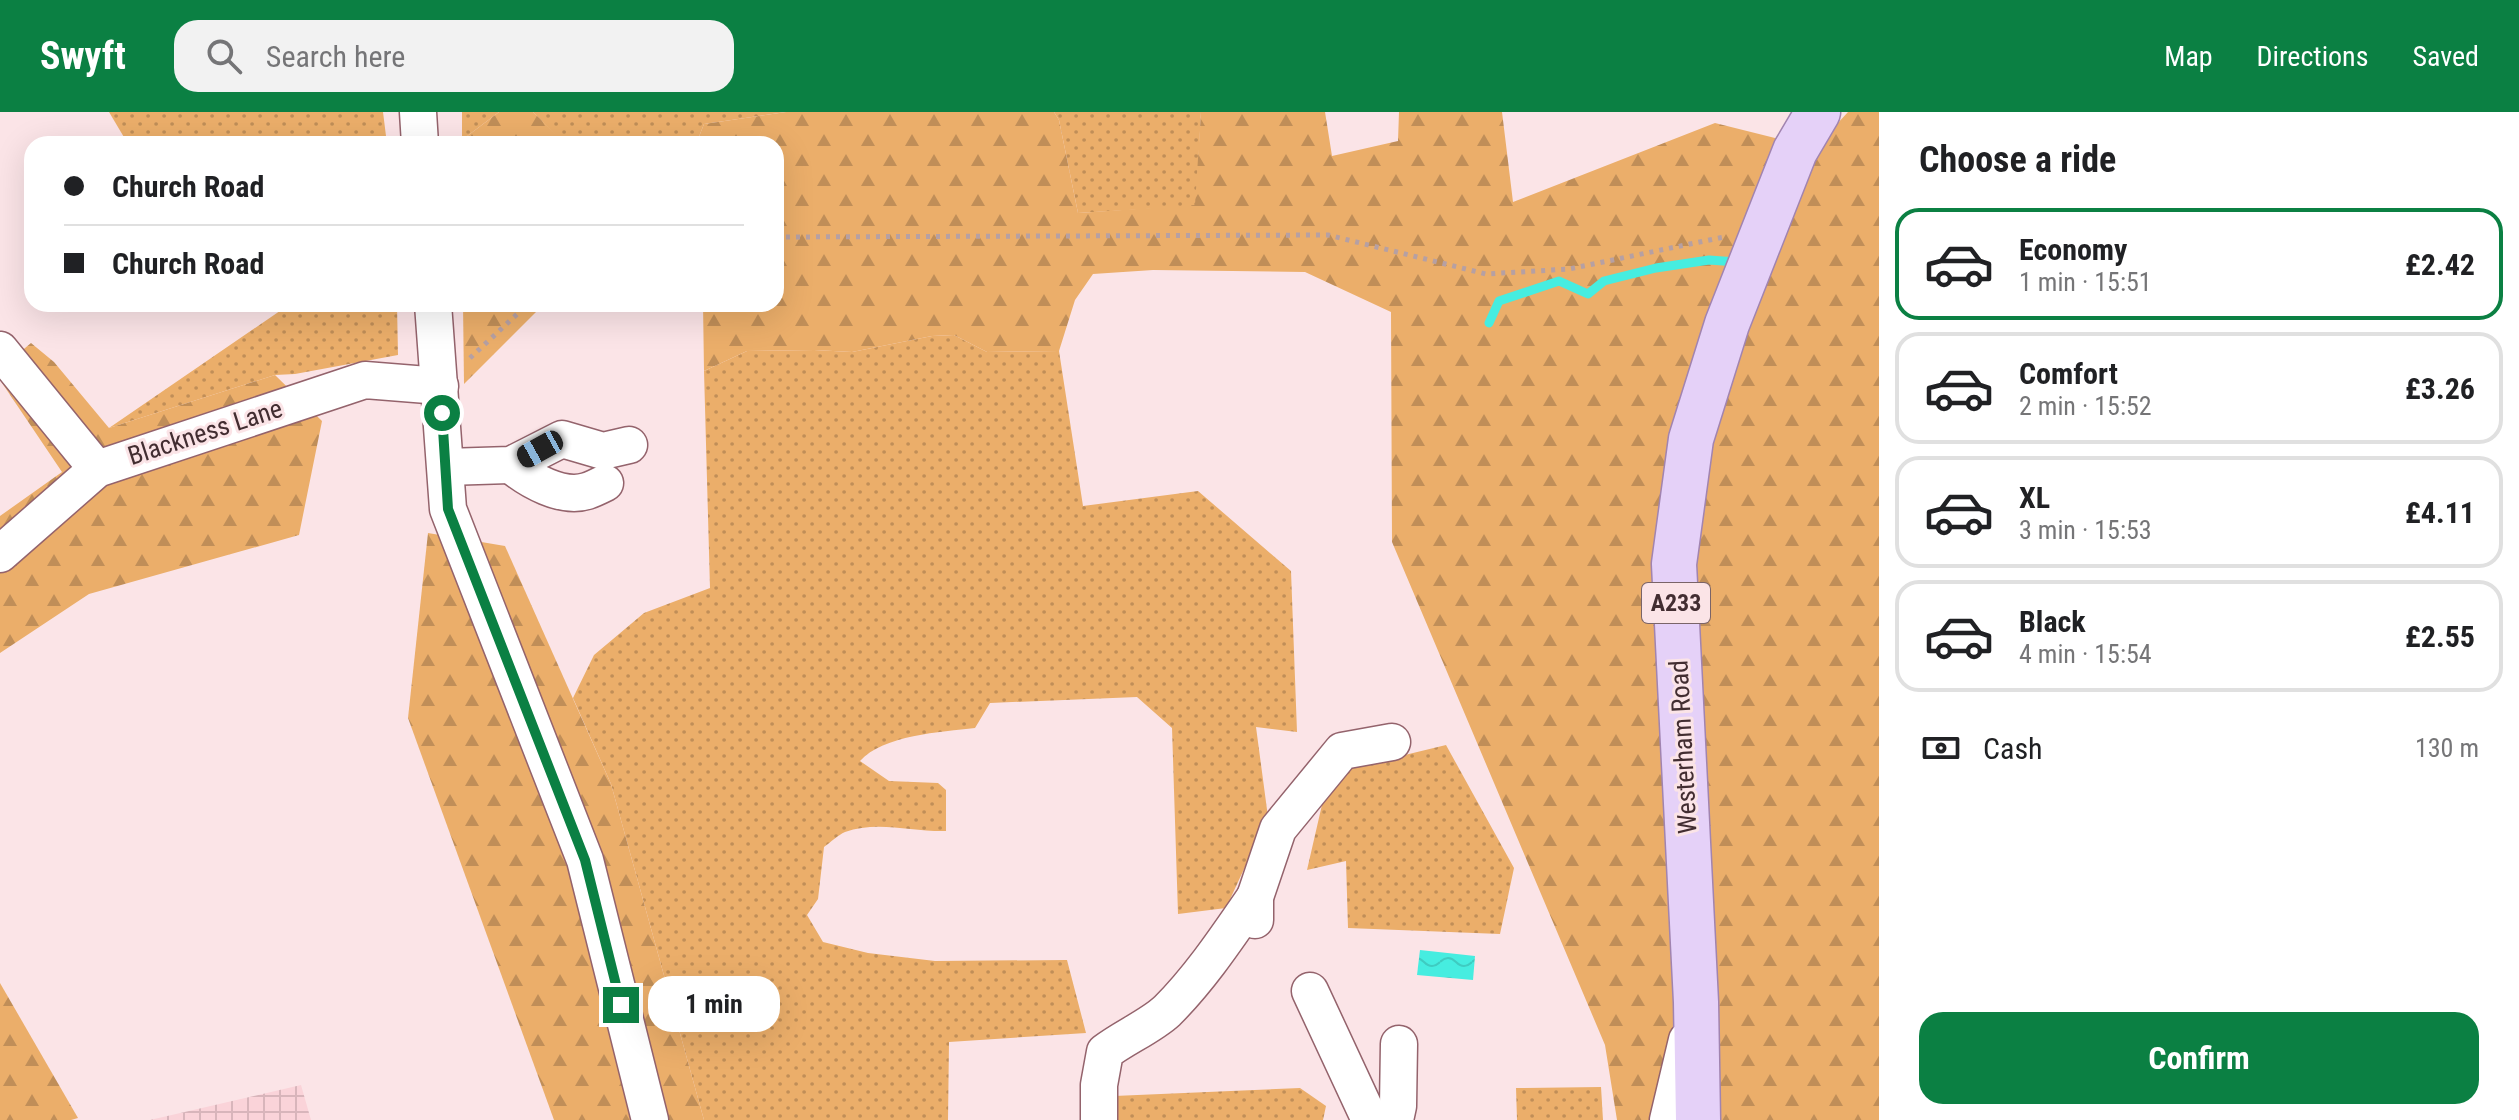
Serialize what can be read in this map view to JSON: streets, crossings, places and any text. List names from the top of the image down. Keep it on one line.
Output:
{"streets":{"main road":["A233","Westerham Road"],"street":["Blackness Lane"]},"page":{"header":"Swyft","search":"Search here","nav":["Map","Directions","Saved"],"heading":"Choose a ride","banner":["Church Road","Church Road"],"list":[{"name":"Economy","note":"1 min · 15:51","value":"£2.42"},{"name":"Comfort","note":"2 min · 15:52","value":"£3.26"},{"name":"XL","note":"3 min · 15:53","value":"£4.11"},{"name":"Black","note":"4 min · 15:54","value":"£2.55"}],"pay":["Cash","130 m"],"bubble":"1 min","buttons":"Confirm"}}
